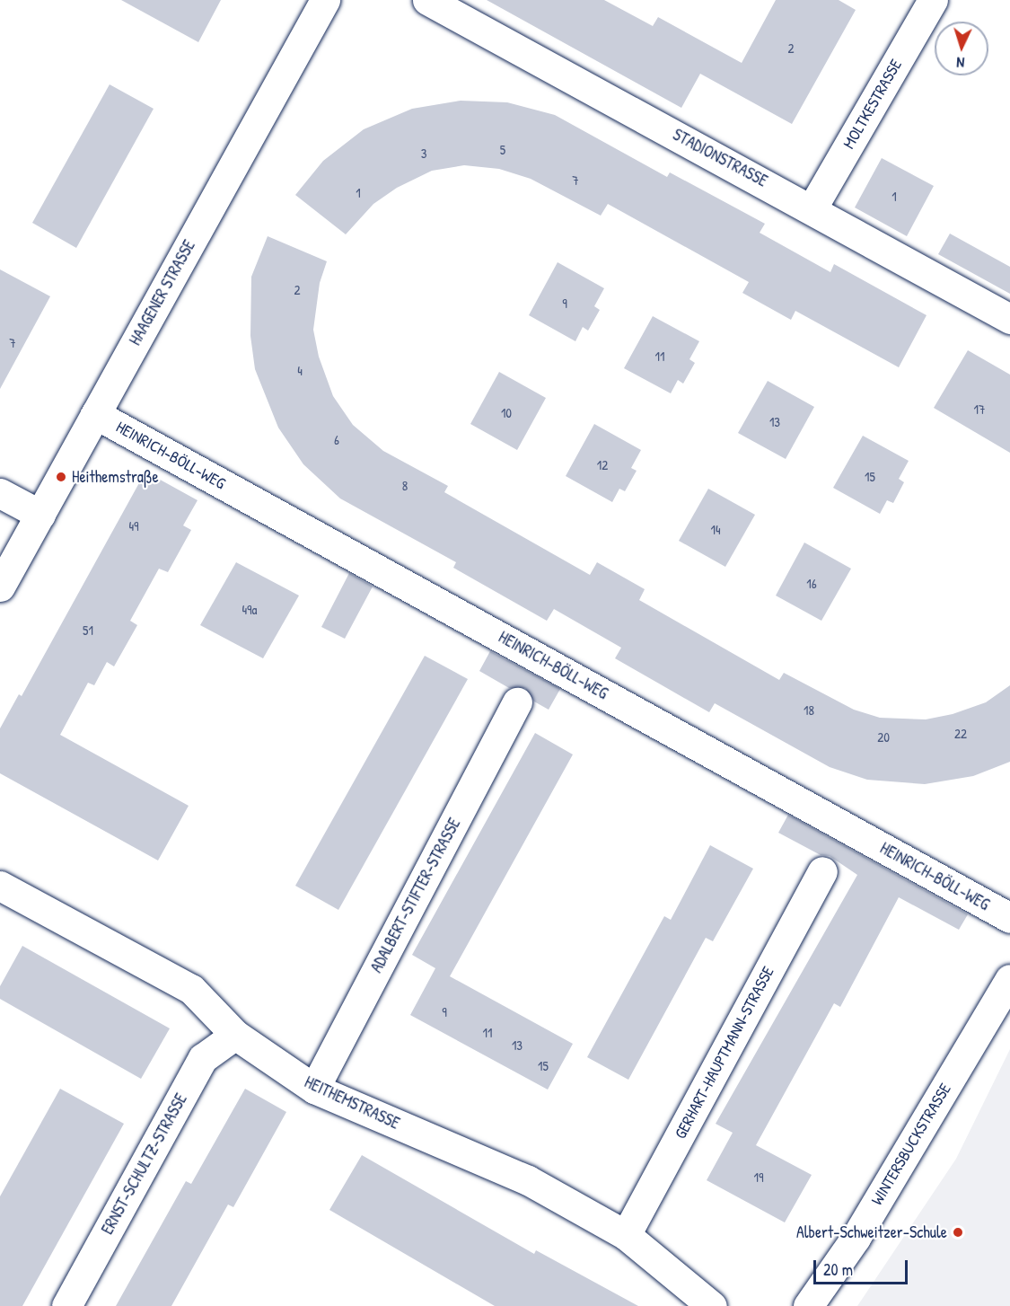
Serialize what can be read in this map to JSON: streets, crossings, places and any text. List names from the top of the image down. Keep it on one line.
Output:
{"streets":{"street":["MOLTKESTRASSE","STADIONSTRASSE","HAAGENER STRASSE","HEINRICH-BÖLL-WEG","ADALBERT-STIFTER-STRASSE","GERHART-HAUPTMANN-STRASSE","HEITHEMSTRASSE","WINTERSBUCKSTRASSE","ERNST-SCHULTZ-STRASSE"]},"crossings":[["MOLTKESTRASSE","STADIONSTRASSE"],["HAAGENER STRASSE","HEINRICH-BÖLL-WEG"],["ADALBERT-STIFTER-STRASSE","HEITHEMSTRASSE"],["GERHART-HAUPTMANN-STRASSE","HEITHEMSTRASSE"],["HEITHEMSTRASSE","ERNST-SCHULTZ-STRASSE"]],"places":["Heithemstraße","Albert-Schweitzer-Schule"],"house_numbers":["2","5","3","7","1","1","2","9","7","11","4","17","10","13","6","12","15","8","49","14","16","49a","51","18","22","20","9","11","13","15","19"],"scale_bar":"20 m","north":"bottom"}
